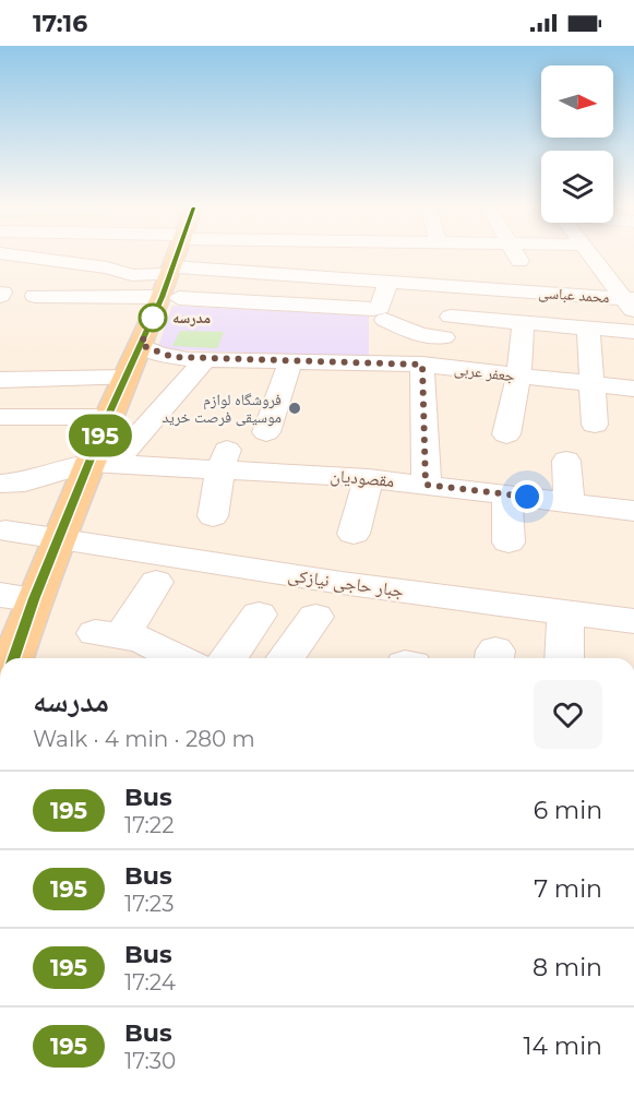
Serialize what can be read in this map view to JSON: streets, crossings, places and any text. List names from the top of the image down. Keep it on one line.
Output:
{"streets":{"street":["محمد عباسی","جعفر عربی","مقصودیان","جبار حاجی نیازکی"]},"places":["مدرسه","فروشگاه لوازم موسیقی فرصت خرید"],"lines":["bus line 195"],"north":"right","page":{"status":"17:16","on_map":"195","heading":["مدرسه","Walk · 4 min · 280 m"],"list":[{"mark":"195","name":"Bus","note":"17:22","value":"6 min"},{"mark":"195","name":"Bus","note":"17:23","value":"7 min"},{"mark":"195","name":"Bus","note":"17:24","value":"8 min"},{"mark":"195","name":"Bus","note":"17:30","value":"14 min"}]}}
